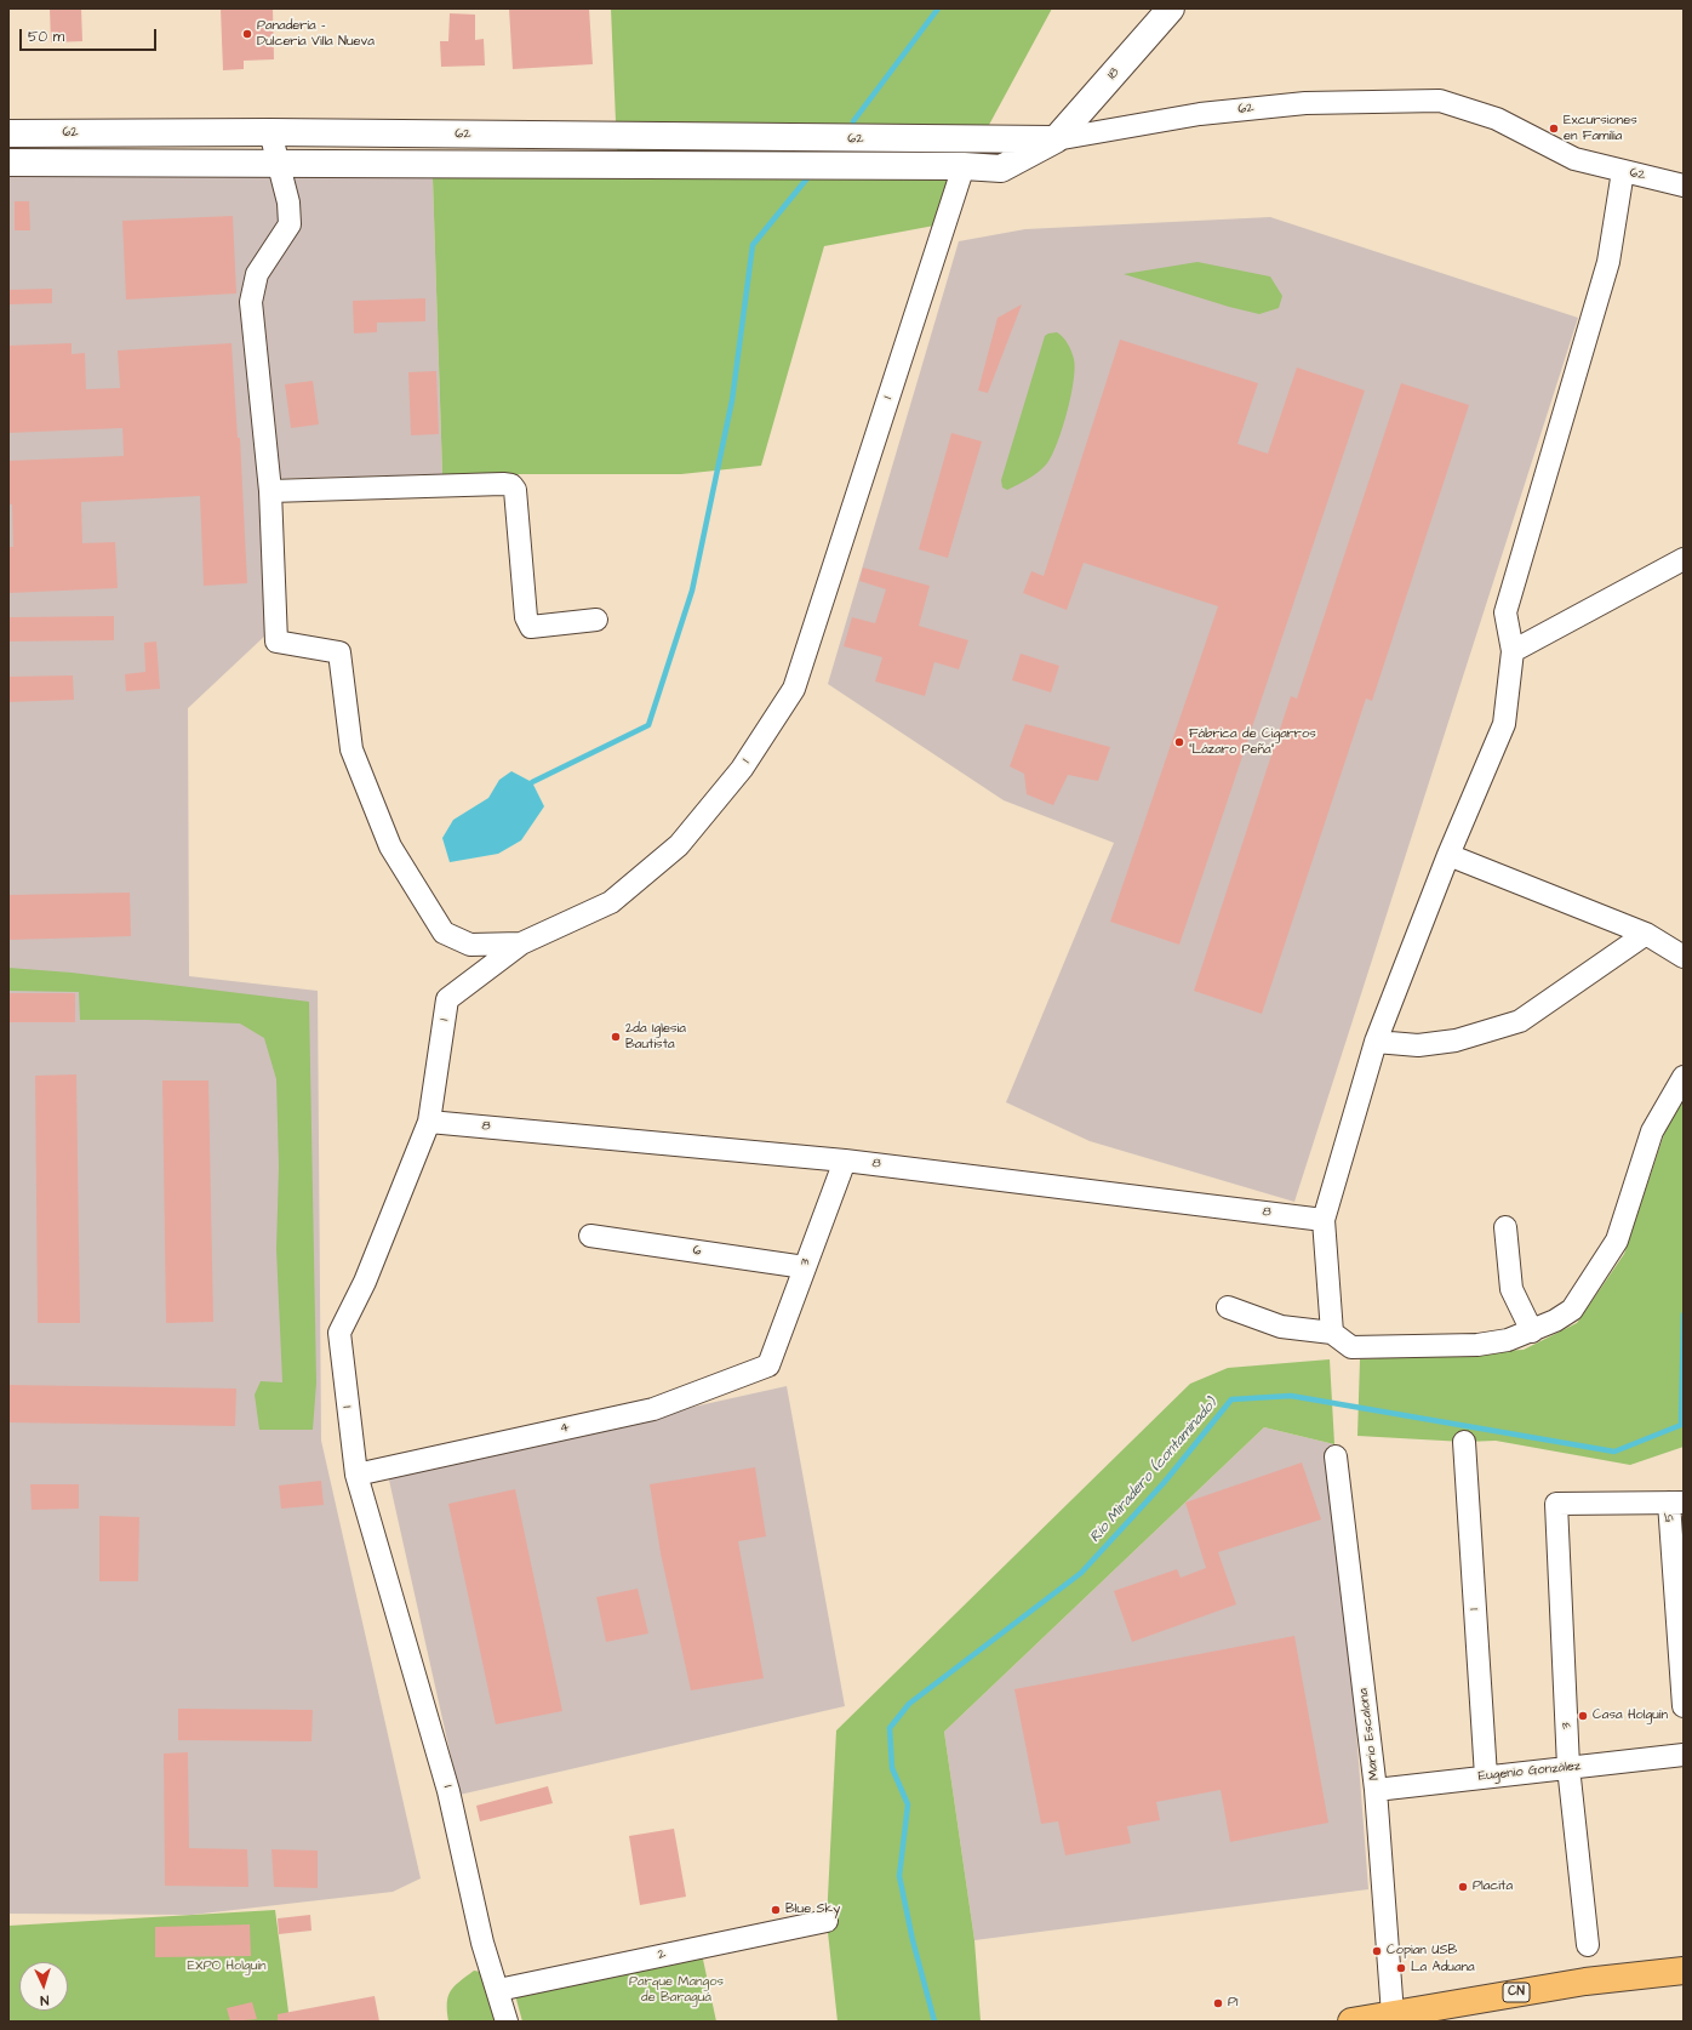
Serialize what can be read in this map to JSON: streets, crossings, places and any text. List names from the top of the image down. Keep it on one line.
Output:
{"streets":{"main road":["CN"],"street":["18","62","1","8","6","3","4","5","Mario Escalona","Eugenio González","2"]},"crossings":[["18","62"],["62","1"],["1","8"],["1","4"],["1","Eugenio González"],["1","2"],["8","3"],["6","3"],["3","4"],["3","5"],["3","Eugenio González"],["Mario Escalona","Eugenio González"],["Mario Escalona","CN"]],"water":["Río Miradero (contaminado)"],"parks":["EXPO Holguín","Parque Mangos de Baraguá"],"places":["Panadería - Dulcería Villa Nueva","Excursiones en Familia","Fábrica de Cigarros \"Lázaro Peña\"","2da Iglesia Bautista","Casa Holguín","Placita","Blue Sky","Copian USB","La Aduana","P1"],"scale_bar":"50 m","north":"bottom"}
